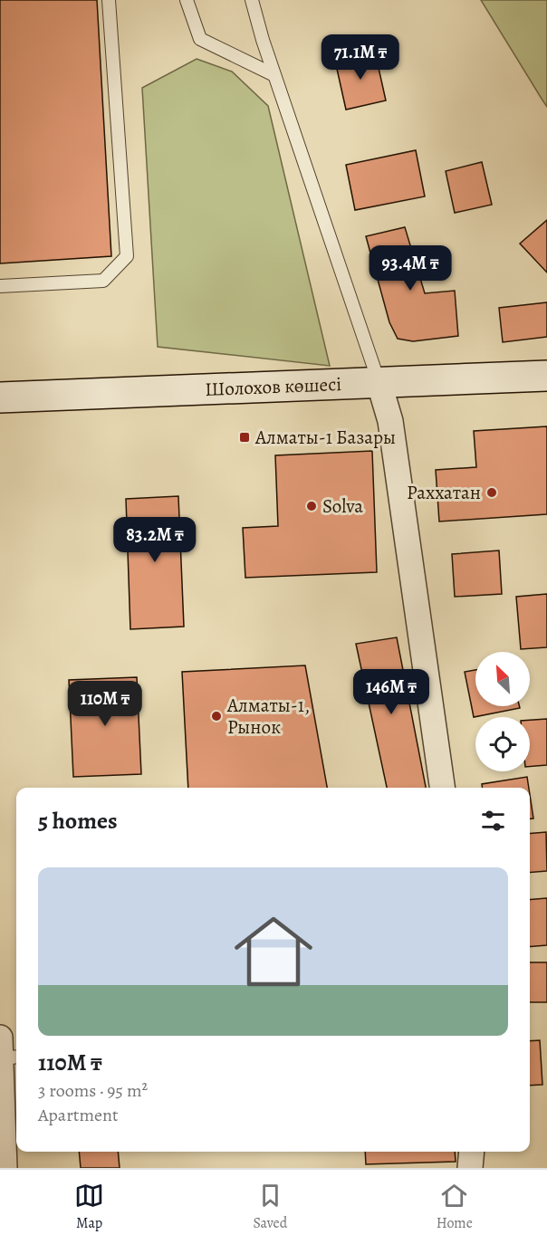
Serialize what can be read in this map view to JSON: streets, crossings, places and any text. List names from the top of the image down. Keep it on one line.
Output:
{"streets":{"main road":["Шолохов көшесі"]},"places":{"transit":["Алматы-1 Базары"],"other":["Раххатан","Solva","Алматы-1, Рынок"]},"north":"top left","page":{"price":["71.1M ₸","93.4M ₸","83.2M ₸","146M ₸","110M ₸"],"heading":"5 homes","list":[{"name":"110M ₸","note":"3 rooms · 95 m² · Apartment"}],"tabs":["Map","Saved","Home"]}}
